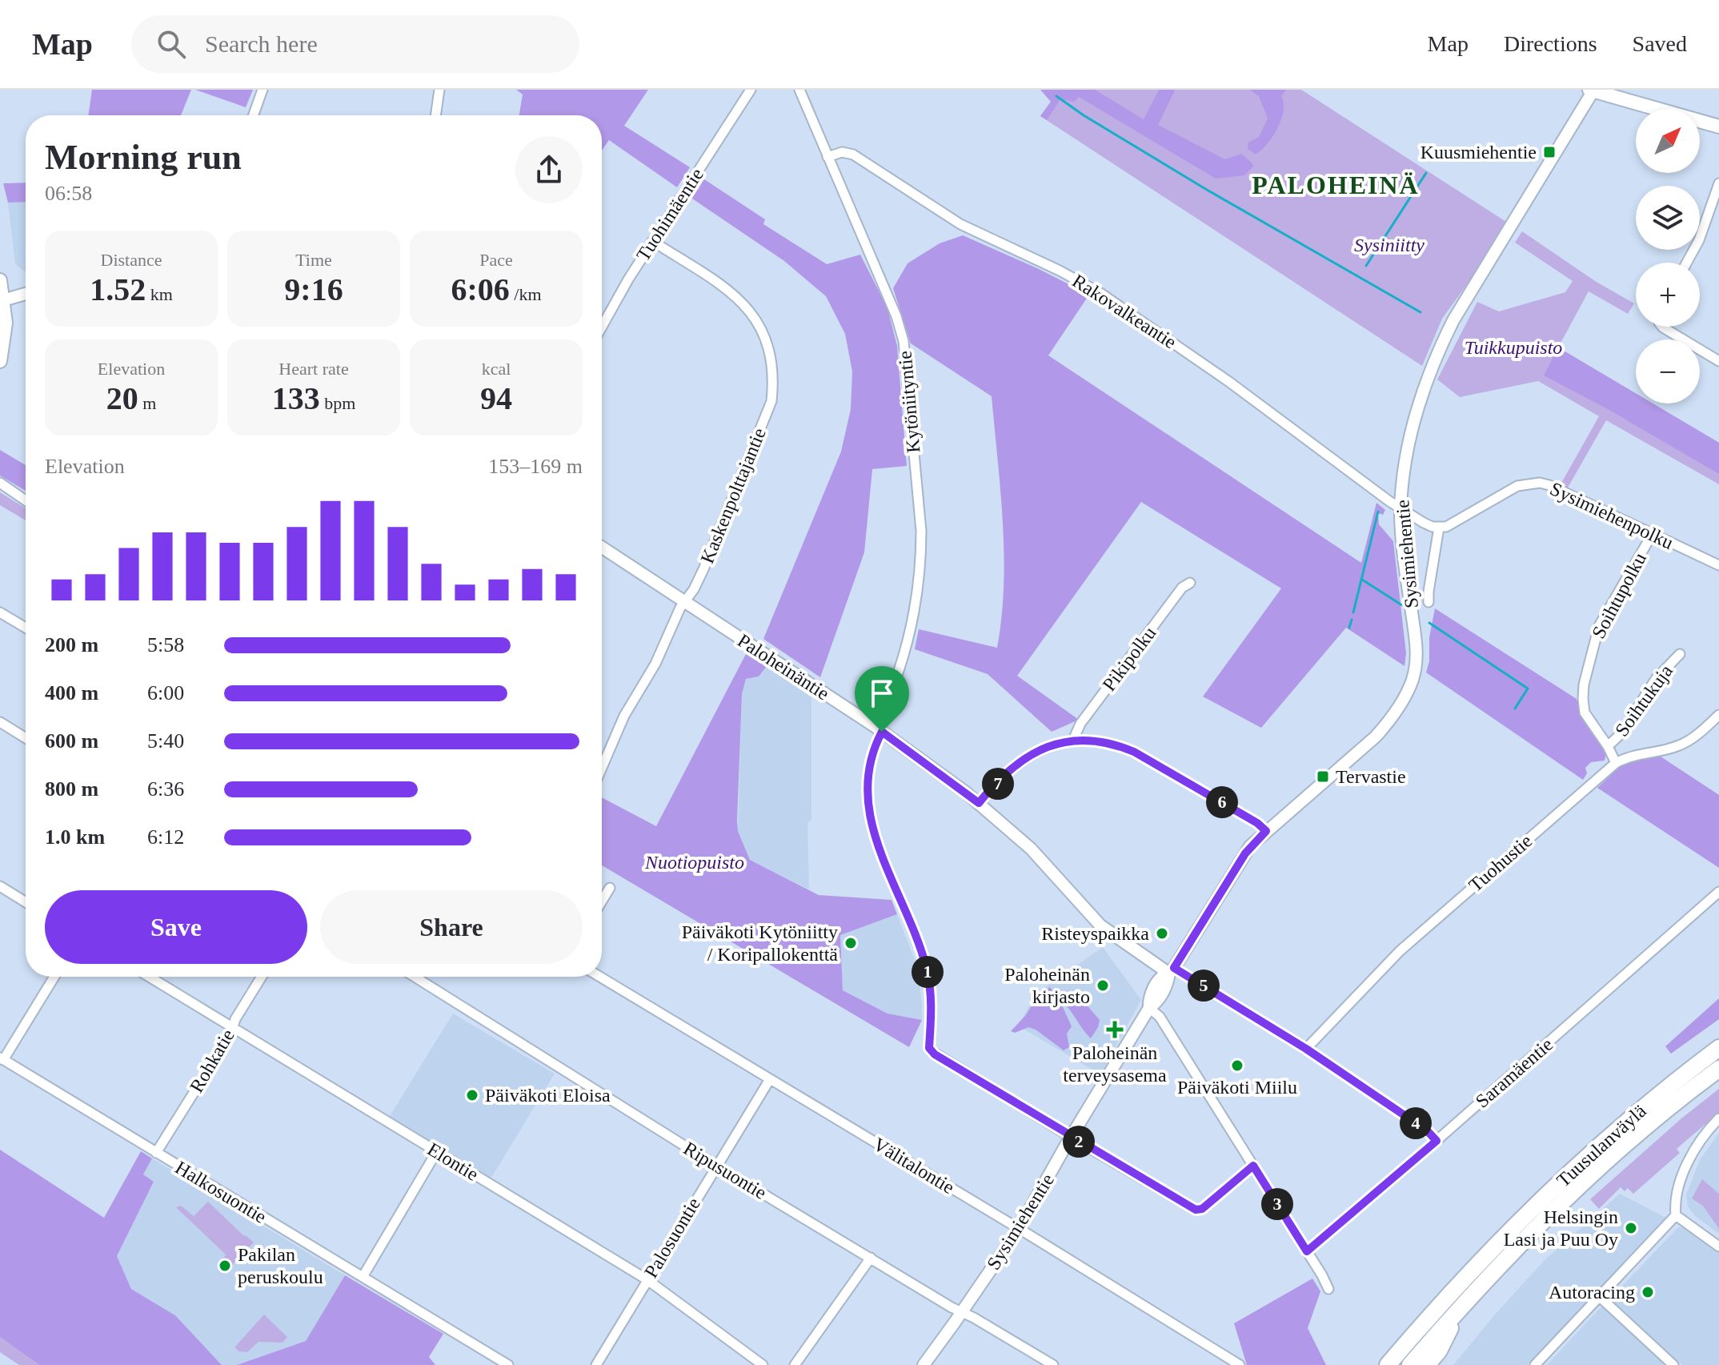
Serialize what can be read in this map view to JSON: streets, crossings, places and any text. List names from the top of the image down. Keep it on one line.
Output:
{"streets":{"highway":["Tuusulanväylä"],"street":["Tuohimäentie","Rakovalkeantie","Kytöniityntie","Kaskenpolttajantie","Sysimiehenpolku","Sysimiehentie","Soihtupolku","Pikipolku","Paloheinäntie","Soihtukuja","Tuohustie","Rohkatie","Saramäentie","Elontie","Välitalontie","Ripusuontie","Halkosuontie","Palosuontie"]},"crossings":[["Tuohimäentie","Kaskenpolttajantie"],["Rakovalkeantie","Kytöniityntie"],["Rakovalkeantie","Sysimiehentie"],["Kytöniityntie","Sysimiehentie"],["Kytöniityntie","Paloheinäntie"],["Kaskenpolttajantie","Paloheinäntie"],["Sysimiehenpolku","Soihtupolku"],["Sysimiehentie","Paloheinäntie"],["Sysimiehentie","Välitalontie"],["Sysimiehentie","Ripusuontie"],["Soihtupolku","Soihtukuja"],["Soihtupolku","Tuohustie"],["Rohkatie","Elontie"],["Rohkatie","Halkosuontie"],["Elontie","Palosuontie"],["Välitalontie","Palosuontie"],["Ripusuontie","Palosuontie"]],"districts":["PALOHEINÄ"],"parks":["Sysiniitty","Tuikkupuisto","Nuotiopuisto"],"places":{"transit":["Kuusmiehentie","Tervastie"],"other":["Risteyspaikka","Päiväkoti Kytöniitty / Koripallokenttä","Paloheinän kirjasto","Päiväkoti Miilu","Päiväkoti Eloisa","Helsingin Lasi ja Puu Oy","Pakilan peruskoulu","Autoracing"],"health":["Paloheinän terveysasema"]},"north":"top right","page":{"header":"Map","search":"Search here","nav":["Map","Directions","Saved"],"map_buttons":["+","−"],"heading":["Morning run","06:58"],"stats":[["Distance","1.52 km"],["Time","9:16"],["Pace","6:06 /km"],["Elevation","20 m"],["Heart rate","133 bpm"],["kcal","94"]],"chart":["Elevation","153–169 m"],"list":[{"name":"200 m","note":"5:58"},{"name":"400 m","note":"6:00"},{"name":"600 m","note":"5:40"},{"name":"800 m","note":"6:36"},{"name":"1.0 km","note":"6:12"}],"pins":["7","6","1","5","4","2","3"],"buttons":["Save","Share"]}}
